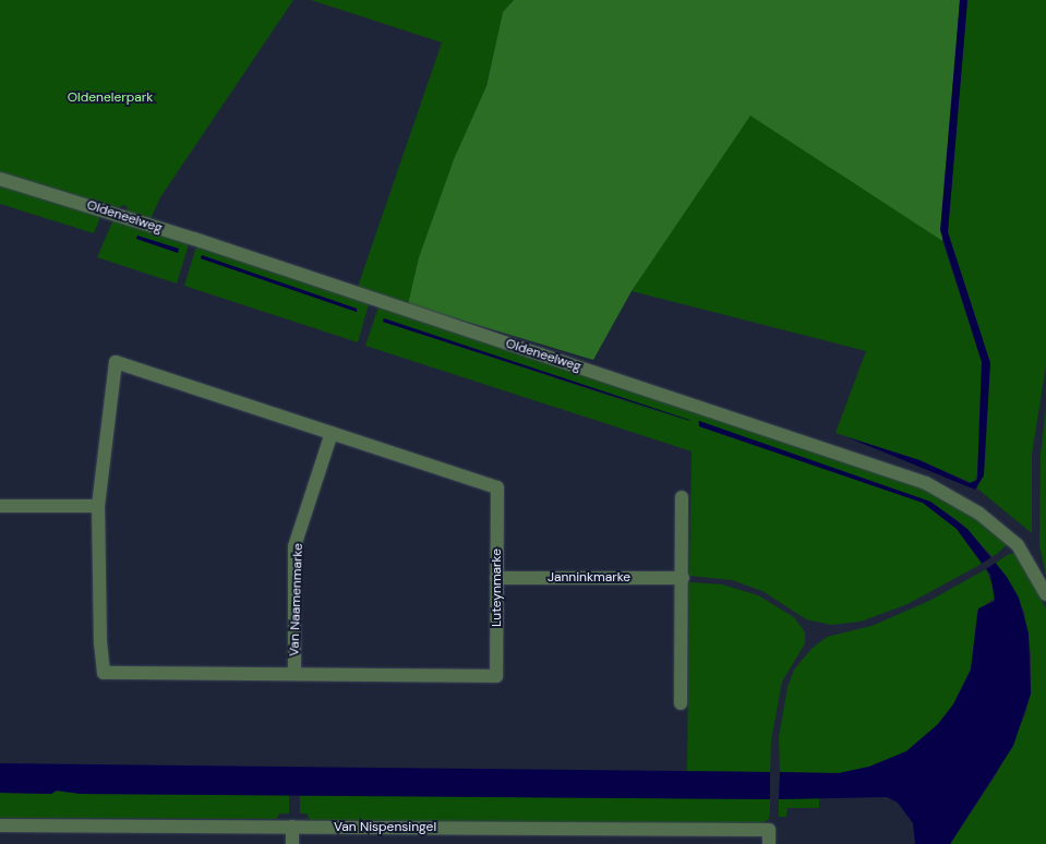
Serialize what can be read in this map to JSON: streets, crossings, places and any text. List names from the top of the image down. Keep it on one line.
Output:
{"streets":{"street":["Oldeneelweg","Janninkmarke","Luteynmarke","Van Naamenmarke","Van Nispensingel"]},"crossings":[["Janninkmarke","Luteynmarke"],["Luteynmarke","Van Naamenmarke"]],"parks":["Oldenelerpark"]}
